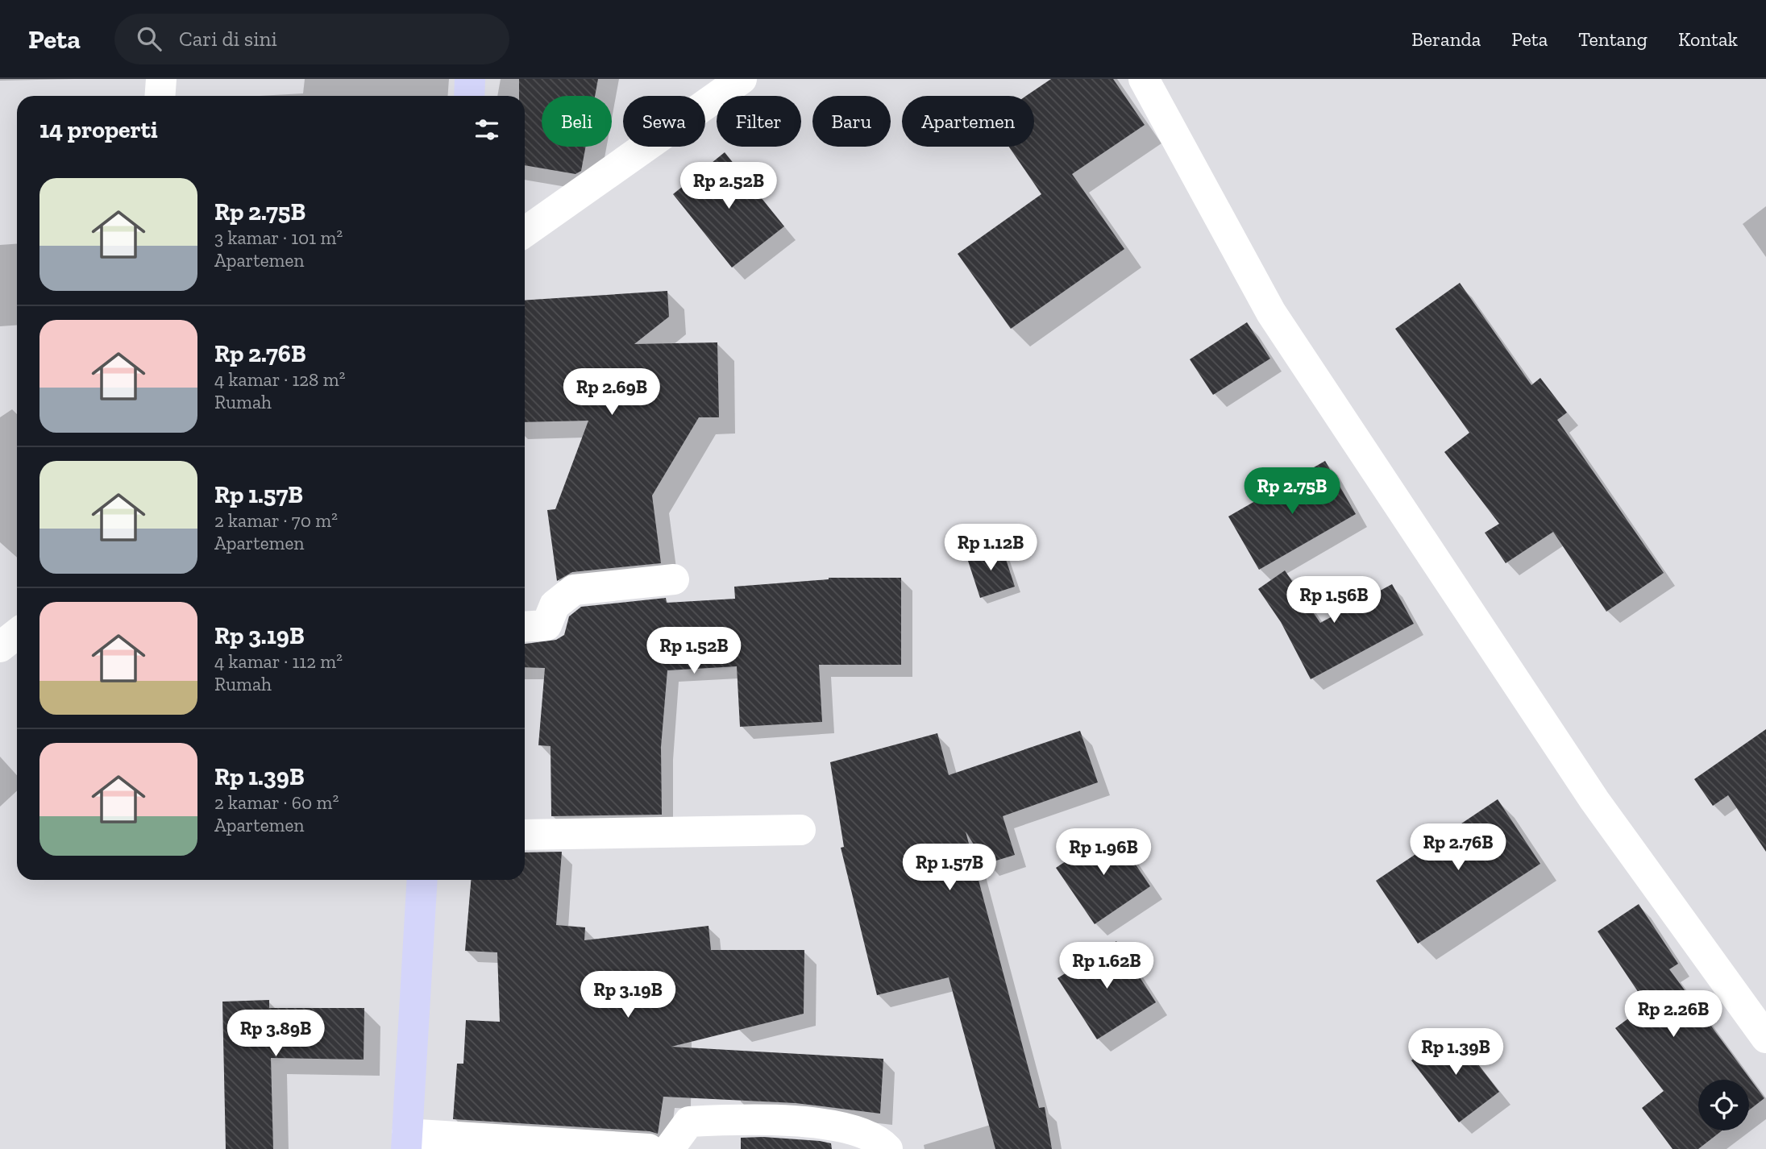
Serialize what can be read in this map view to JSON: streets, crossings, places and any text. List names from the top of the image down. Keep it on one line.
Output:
{"page":{"header":"Peta","search":"Cari di sini","nav":["Beranda","Peta","Tentang","Kontak"],"chip":["Beli","Sewa","Filter","Baru","Apartemen"],"heading":"14 properti","price":["Rp 2.52B","Rp 2.69B","Rp 2.75B","Rp 1.12B","Rp 1.56B","Rp 1.52B","Rp 2.76B","Rp 1.96B","Rp 1.57B","Rp 1.62B","Rp 3.19B","Rp 2.26B","Rp 3.89B","Rp 1.39B"],"list":[{"name":"Rp 2.75B","note":"3 kamar · 101 m² · Apartemen"},{"name":"Rp 2.76B","note":"4 kamar · 128 m² · Rumah"},{"name":"Rp 1.57B","note":"2 kamar · 70 m² · Apartemen"},{"name":"Rp 3.19B","note":"4 kamar · 112 m² · Rumah"},{"name":"Rp 1.39B","note":"2 kamar · 60 m² · Apartemen"}]}}
